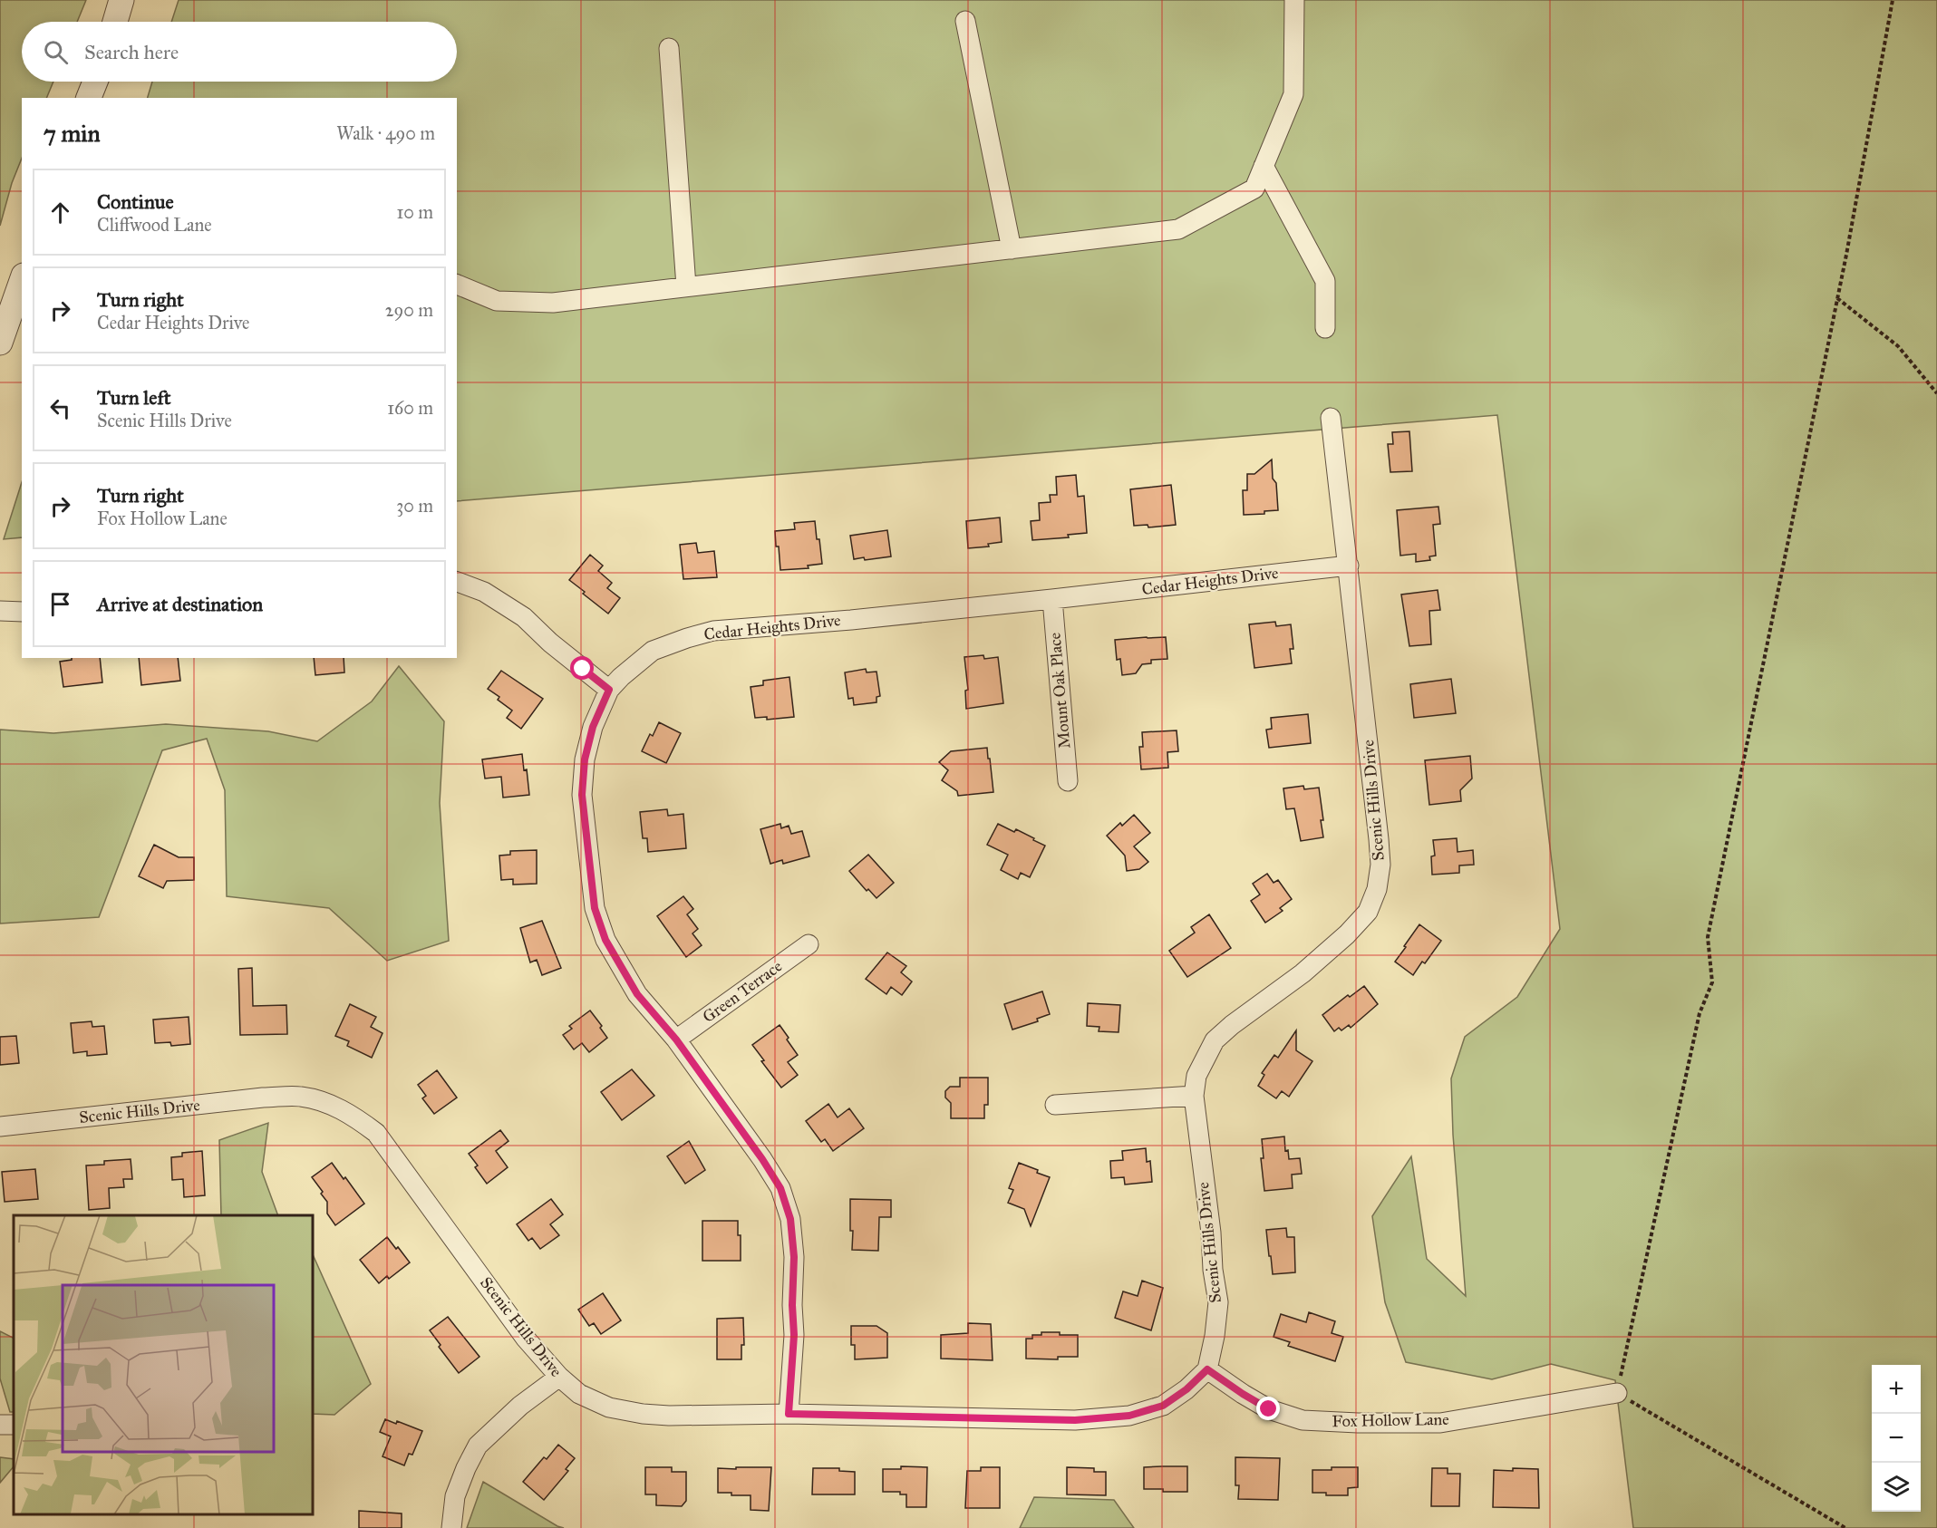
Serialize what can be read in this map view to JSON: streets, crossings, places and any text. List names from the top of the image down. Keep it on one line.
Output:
{"streets":{"street":["Cedar Heights Drive","Mount Oak Place","Scenic Hills Drive","Green Terrace","Fox Hollow Lane"]},"crossings":[["Cedar Heights Drive","Mount Oak Place"],["Cedar Heights Drive","Scenic Hills Drive"],["Cedar Heights Drive","Green Terrace"],["Scenic Hills Drive","Fox Hollow Lane"]],"page":{"search":"Search here","heading":["7 min","Walk · 490 m"],"list":[["Continue","Cliffwood Lane","10 m"],["Turn right","Cedar Heights Drive","290 m"],["Turn left","Scenic Hills Drive","160 m"],["Turn right","Fox Hollow Lane","30 m"],"Arrive at destination"],"map_buttons":["+","−"]}}
